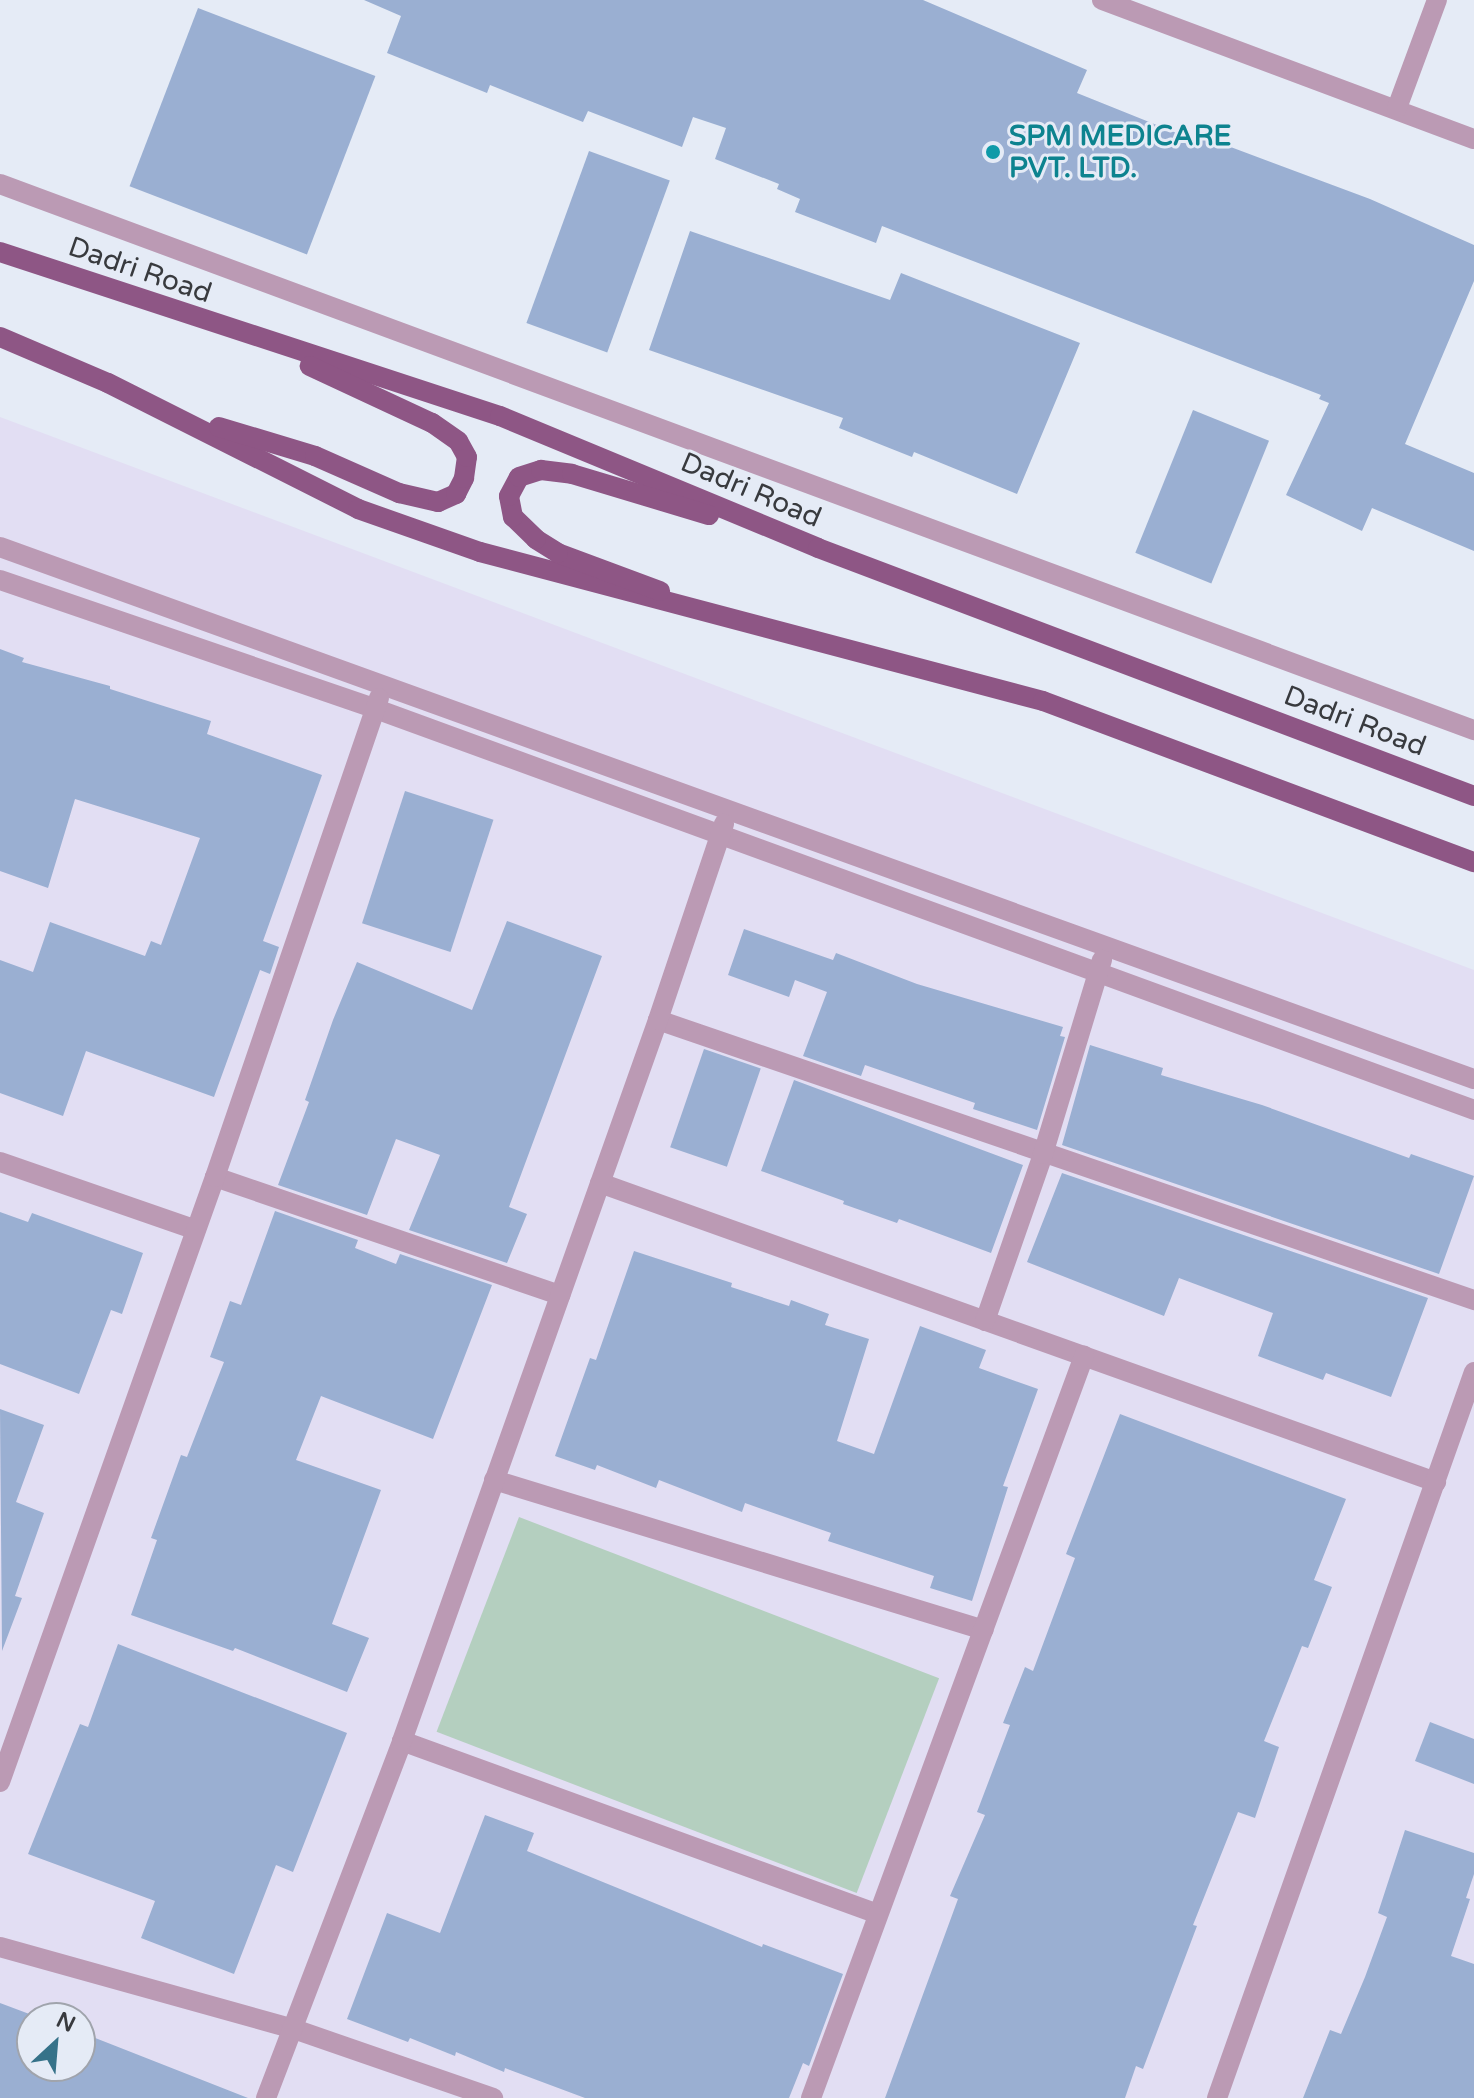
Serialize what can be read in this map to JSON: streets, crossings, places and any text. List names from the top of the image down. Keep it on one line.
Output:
{"streets":{"main road":["Dadri Road"]},"places":["SPM MEDICARE PVT. LTD."],"north":"top right"}
